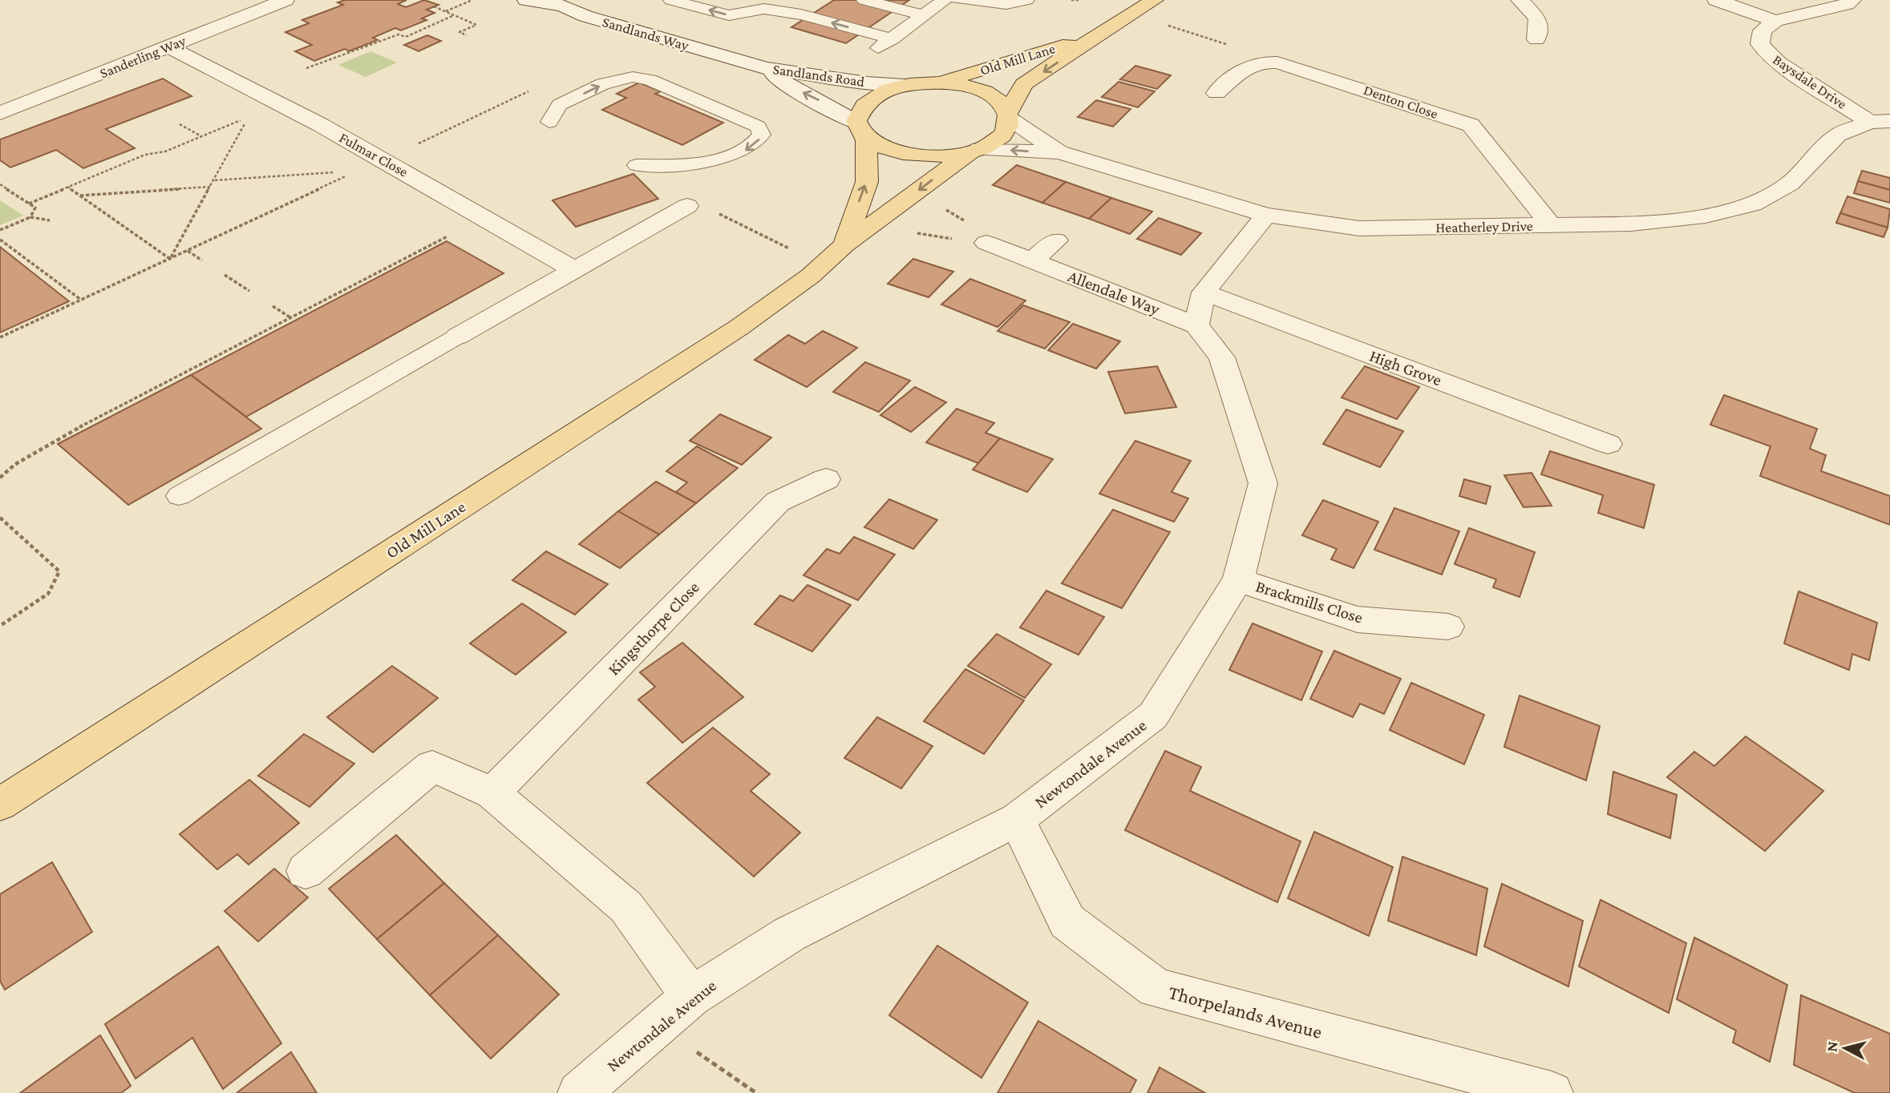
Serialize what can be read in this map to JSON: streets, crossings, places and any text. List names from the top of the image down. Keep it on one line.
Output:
{"streets":{"main road":["Old Mill Lane"],"street":["Sandlands Way","Sanderling Way","Sandlands Road","Baysdale Drive","Denton Close","Fulmar Close","Heatherley Drive","Allendale Way","High Grove","Brackmills Close","Kingsthorpe Close","Newtondale Avenue","Thorpelands Avenue"]},"crossings":[["Sandlands Way","Sandlands Road"],["Sanderling Way","Fulmar Close"],["Old Mill Lane","Sandlands Road"],["Old Mill Lane","Heatherley Drive"],["Baysdale Drive","Heatherley Drive"],["Allendale Way","High Grove"],["Allendale Way","Newtondale Avenue"],["High Grove","Newtondale Avenue"],["Brackmills Close","Newtondale Avenue"],["Newtondale Avenue","Thorpelands Avenue"]],"one_way":["Sandlands Road"],"north":"left"}
